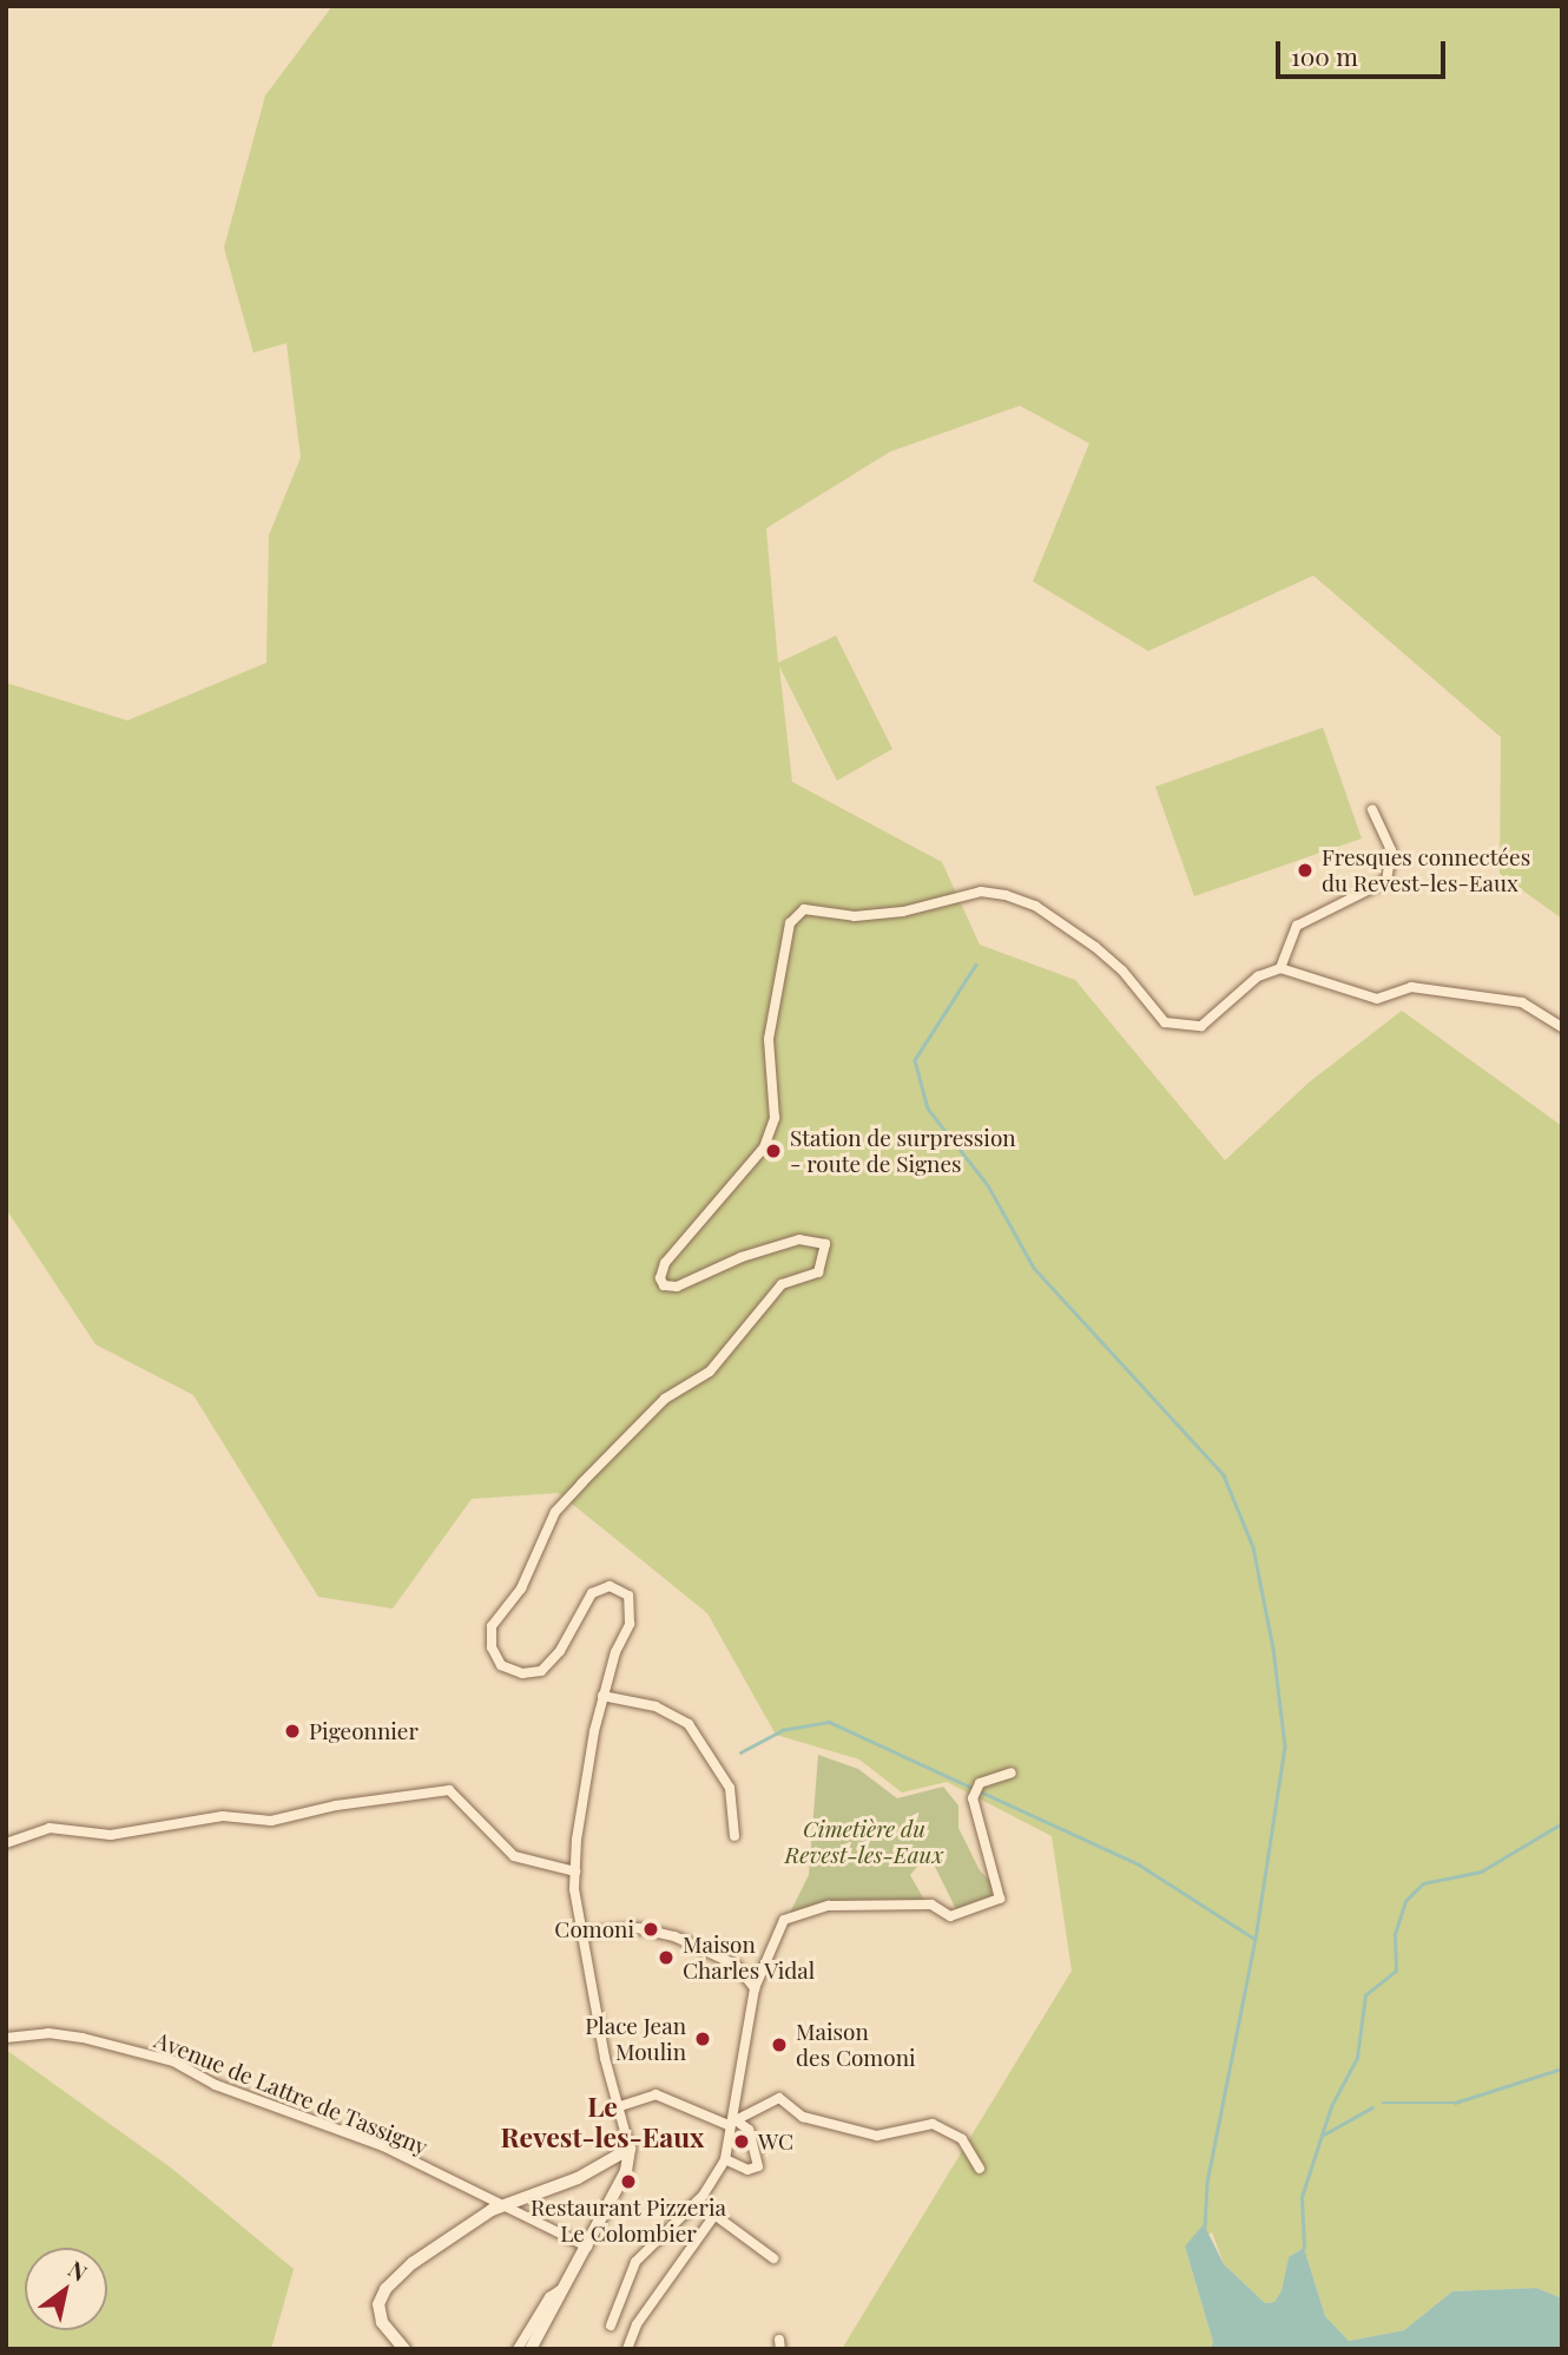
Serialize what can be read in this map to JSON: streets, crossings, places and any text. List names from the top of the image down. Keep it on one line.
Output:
{"streets":{"street":["Avenue de Lattre de Tassigny"]},"districts":["Le Revest-les-Eaux"],"parks":["Cimetière du Revest-les-Eaux"],"places":["Fresques connectées du Revest-les-Eaux","Station de surpression - route de Signes","Pigeonnier","Comoni","Maison Charles Vidal","Place Jean Moulin","Maison des Comoni","WC","Restaurant Pizzeria Le Colombier"],"scale_bar":"100 m","north":"top right"}
